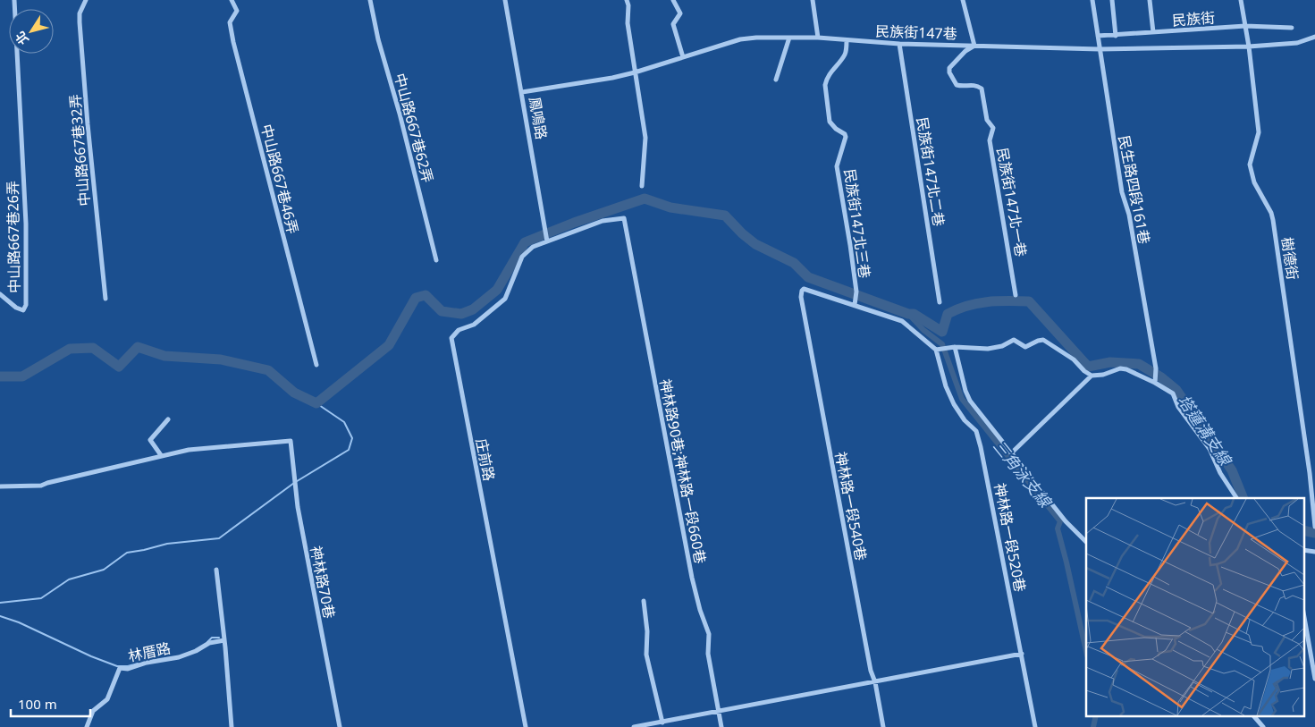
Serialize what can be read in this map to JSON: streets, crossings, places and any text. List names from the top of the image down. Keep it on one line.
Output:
{"streets":{"street":["民族街","民族街147巷","鳳鳴路","中山路667巷62弄","中山路667巷32弄","民族街147北二巷","中山路667巷46弄","民生路四段161巷","民族街147北一巷","民族街147北三巷","中山路667巷26弄","樹德街","庄前路","神林路90巷;神林路一段660巷","神林路一段540巷","神林路一段520巷","神林路70巷","林厝路"]},"crossings":[["民族街","民生路四段161巷"],["民族街","樹德街"],["民族街147巷","鳳鳴路"],["民族街147巷","民族街147北二巷"],["民族街147巷","民生路四段161巷"],["民族街147巷","民族街147北一巷"],["民族街147巷","民族街147北三巷"],["民族街147巷","樹德街"],["鳳鳴路","庄前路"],["鳳鳴路","神林路90巷;神林路一段660巷"],["民族街147北三巷","神林路一段540巷"],["庄前路","神林路90巷;神林路一段660巷"]],"water":["塔蓮溝支線","三角泳支線"],"scale_bar":"100 m","north":"bottom left"}
